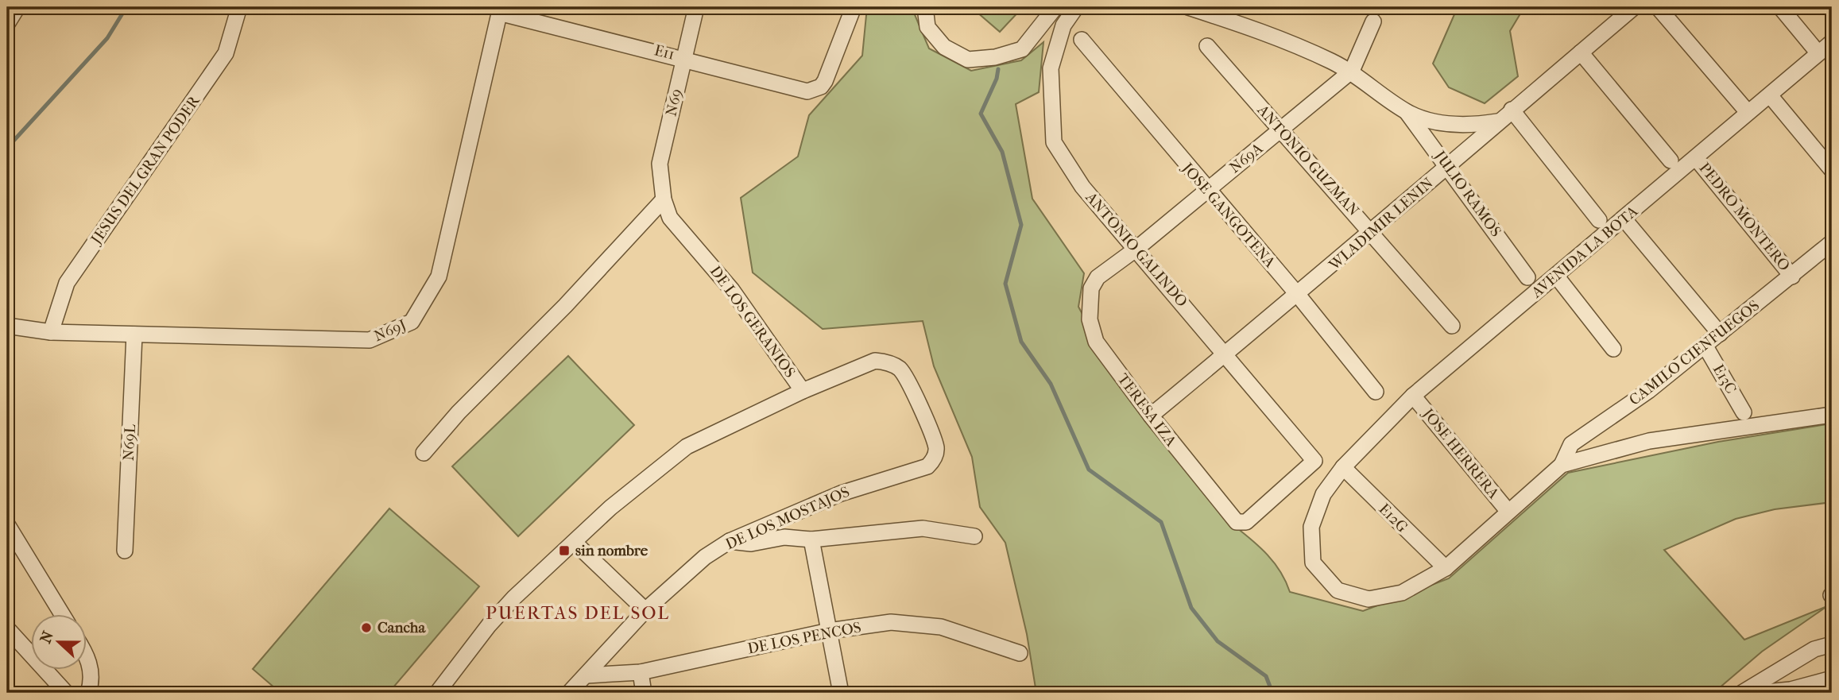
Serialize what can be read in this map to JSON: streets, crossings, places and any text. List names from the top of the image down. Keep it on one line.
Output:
{"streets":{"street":["E11","N69","N69A","ANTONIO GUZMAN","JESUS DEL GRAN PODER","JULIO RAMOS","JOSE GANGOTENA","PEDRO MONTERO","WLADIMIR LENIN","ANTONIO GALINDO","AVENIDA LA BOTA","DE LOS GERANIOS","N69J","CAMILO CIENFUEGOS","E13C","TERESA IZA","N69L","JOSE HERRERA","DE LOS MOSTAJOS","E12G","DE LOS PENCOS"]},"crossings":[["E11","N69"],["E11","N69J"],["N69","DE LOS GERANIOS"],["N69A","ANTONIO GUZMAN"],["N69A","JULIO RAMOS"],["N69A","JOSE GANGOTENA"],["N69A","ANTONIO GALINDO"],["N69A","TERESA IZA"],["ANTONIO GUZMAN","WLADIMIR LENIN"],["JESUS DEL GRAN PODER","N69J"],["JULIO RAMOS","WLADIMIR LENIN"],["JOSE GANGOTENA","WLADIMIR LENIN"],["PEDRO MONTERO","AVENIDA LA BOTA"],["PEDRO MONTERO","CAMILO CIENFUEGOS"],["WLADIMIR LENIN","ANTONIO GALINDO"],["WLADIMIR LENIN","TERESA IZA"],["ANTONIO GALINDO","TERESA IZA"],["AVENIDA LA BOTA","CAMILO CIENFUEGOS"],["AVENIDA LA BOTA","JOSE HERRERA"],["AVENIDA LA BOTA","E12G"],["DE LOS GERANIOS","DE LOS MOSTAJOS"],["N69J","N69L"],["CAMILO CIENFUEGOS","E13C"],["DE LOS MOSTAJOS","DE LOS PENCOS"]],"districts":["PUERTAS DEL SOL"],"places":{"transit":["sin nombre"],"other":["Cancha"]},"north":"left"}
